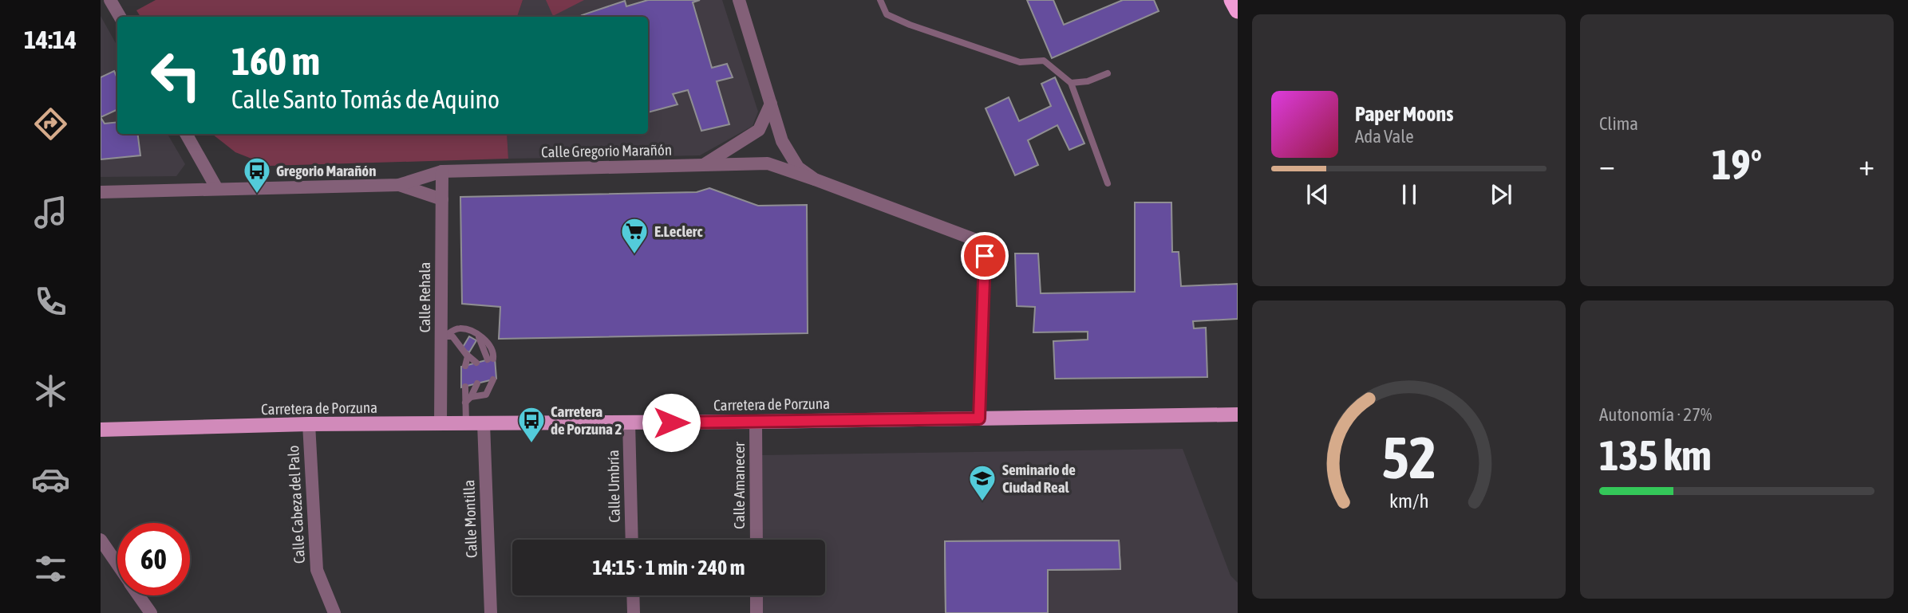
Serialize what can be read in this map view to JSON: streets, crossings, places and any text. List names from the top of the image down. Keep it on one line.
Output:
{"streets":{"main road":["Carretera de Porzuna"],"street":["Calle Gregorio Marañón","Calle Rehala","Calle Amanecer","Calle Umbría","Calle Cabeza del Palo","Calle Montilla"]},"crossings":[["Calle Gregorio Marañón","Calle Rehala"],["Calle Gregorio Marañón","Carretera de Porzuna"],["Calle Rehala","Carretera de Porzuna"],["Carretera de Porzuna","Calle Amanecer"],["Carretera de Porzuna","Calle Umbría"],["Carretera de Porzuna","Calle Cabeza del Palo"],["Carretera de Porzuna","Calle Montilla"]],"places":{"bus stop":["Gregorio Marañón","Carretera de Porzuna 2"],"supermarket":["E.Leclerc"],"school or university":["Seminario de Ciudad Real"]},"page":{"tabs":"14:14","tile":["Clima",["Autonomía · 27%","135 km"]],"turn":["160 m","Calle Santo Tomás de Aquino"],"song":["Paper Moons","Ada Vale"],"heat":["−","19°","+"],"limit":"60","trip":"14:15 · 1 min · 240 m","gauge":["52","km/h"]}}
